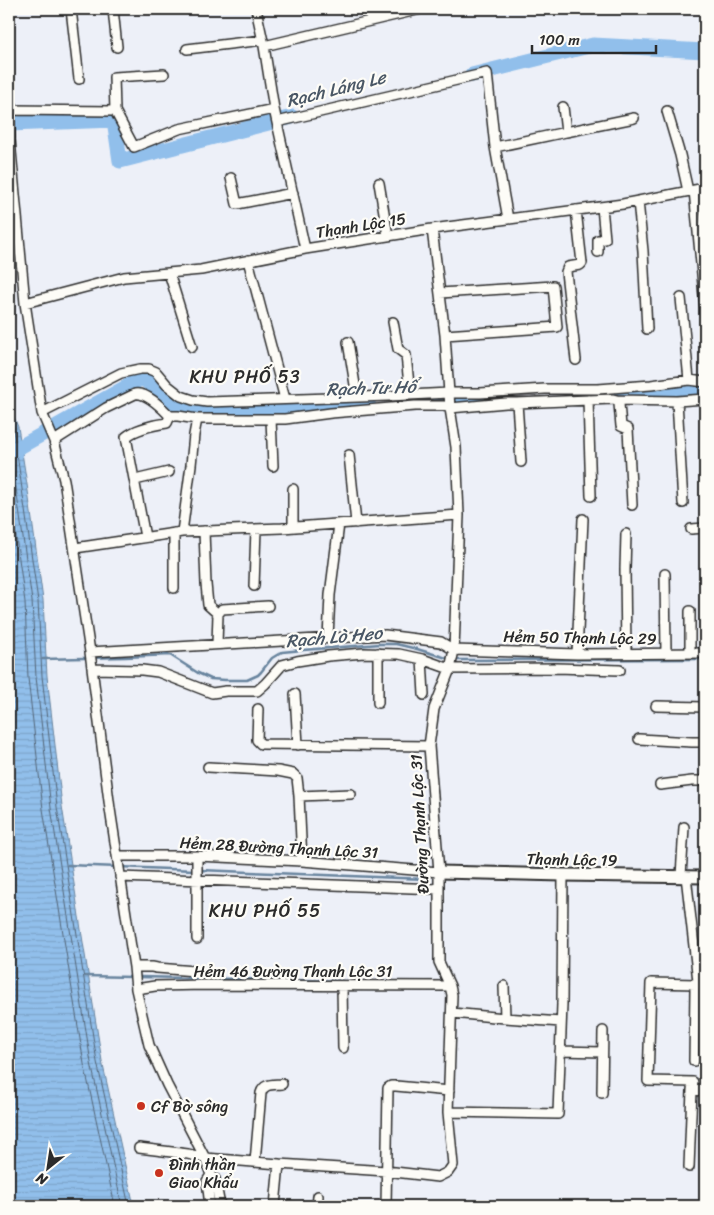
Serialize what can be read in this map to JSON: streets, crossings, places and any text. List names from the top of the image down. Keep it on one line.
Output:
{"streets":{"street":["Thạnh Lộc 15","Hẻm 50 Thạnh Lộc 29","Đường Thạnh Lộc 31","Hẻm 28 Đường Thạnh Lộc 31","Thạnh Lộc 19","Hẻm 46 Đường Thạnh Lộc 31"]},"crossings":[["Thạnh Lộc 15","Đường Thạnh Lộc 31"],["Hẻm 50 Thạnh Lộc 29","Đường Thạnh Lộc 31"],["Đường Thạnh Lộc 31","Hẻm 28 Đường Thạnh Lộc 31"],["Đường Thạnh Lộc 31","Thạnh Lộc 19"],["Đường Thạnh Lộc 31","Hẻm 46 Đường Thạnh Lộc 31"],["Hẻm 28 Đường Thạnh Lộc 31","Thạnh Lộc 19"]],"districts":["KHU PHỐ 53","KHU PHỐ 55"],"water":["Rạch Láng Le","Rạch Tư Hổ","Rạch Lò Heo"],"places":["Cf Bờ sông","Đình thần Giao Khẩu"],"scale_bar":"100 m","north":"bottom left"}
